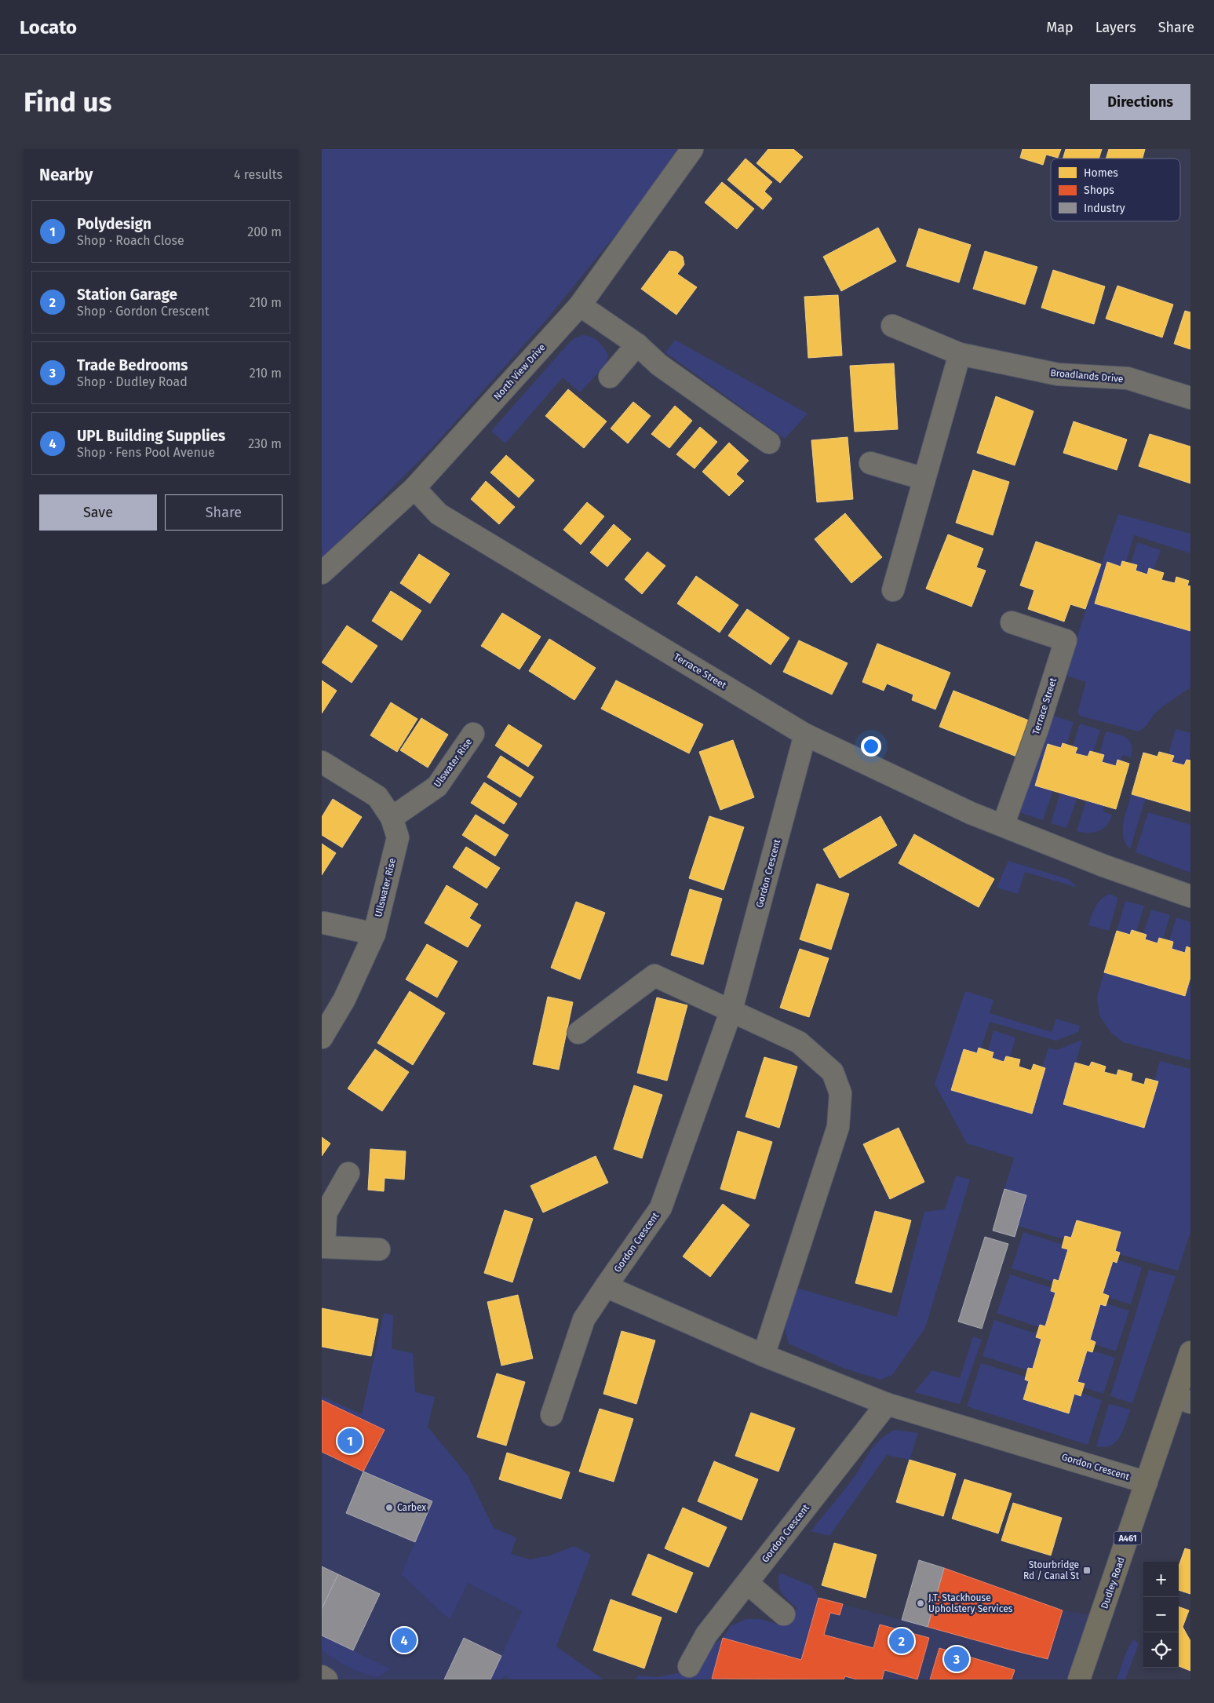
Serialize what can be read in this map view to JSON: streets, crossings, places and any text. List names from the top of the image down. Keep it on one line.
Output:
{"streets":{"main road":["A461","Dudley Road"],"street":["North View Drive","Broadlands Drive","Terrace Street","Ulswater Rise","Gordon Crescent","Ullswater Rise"]},"crossings":[["North View Drive","Terrace Street"],["Terrace Street","Gordon Crescent"],["Ulswater Rise","Ullswater Rise"],["Gordon Crescent","Dudley Road"],["A461","Dudley Road"]],"places":{"other":["Carbex","J.T. Stackhouse Upholstery Services"],"transit":["Stourbridge Rd / Canal St"]},"legend":["Homes","Shops","Industry"],"page":{"header":"Locato","nav":["Map","Layers","Share"],"buttons":["Directions",["Save","Share"]],"title":"Find us","heading":["Nearby","4 results"],"list":[{"mark":"1","name":"Polydesign","note":"Shop · Roach Close","value":"200 m"},{"mark":"2","name":"Station Garage","note":"Shop · Gordon Crescent","value":"210 m"},{"mark":"3","name":"Trade Bedrooms","note":"Shop · Dudley Road","value":"210 m"},{"mark":"4","name":"UPL Building Supplies","note":"Shop · Fens Pool Avenue","value":"230 m"}],"pins":["1","4","2","3"],"map_buttons":["+","−"]}}
